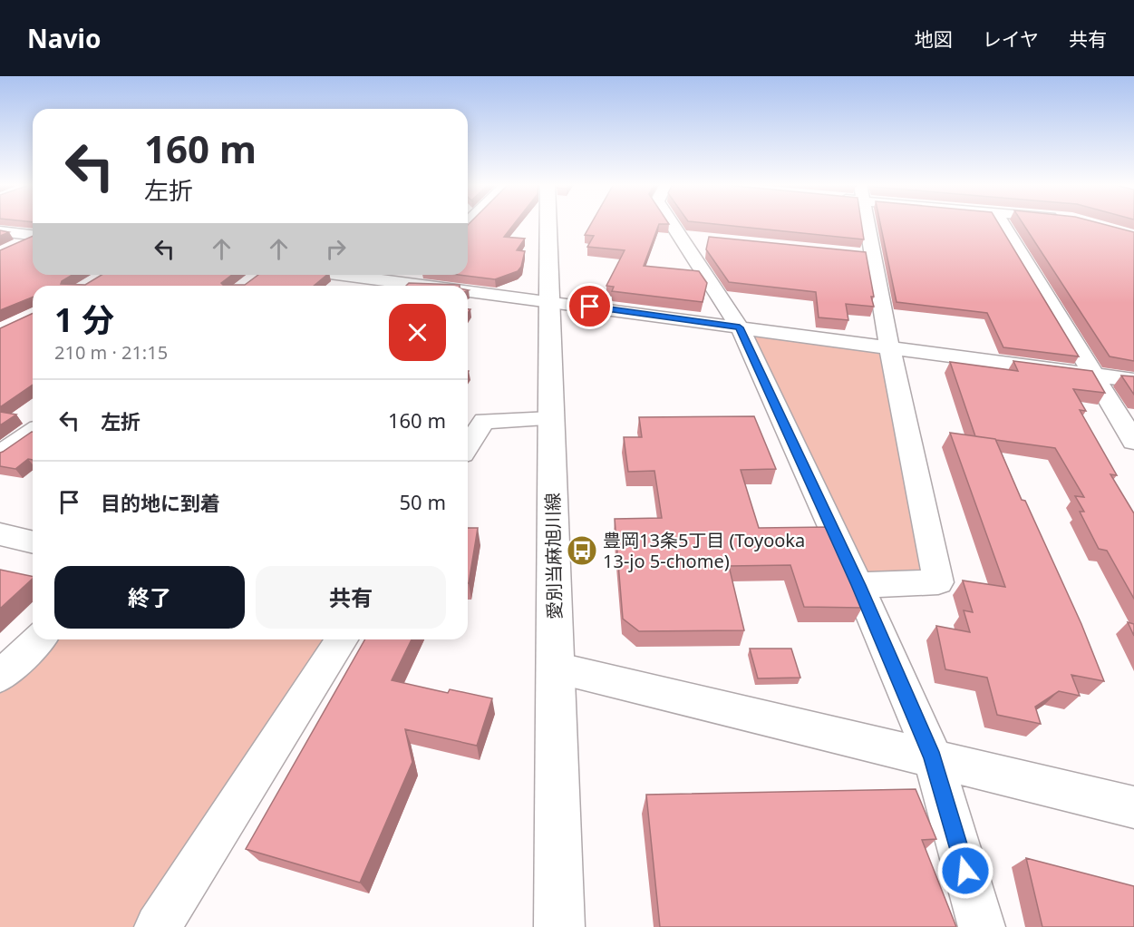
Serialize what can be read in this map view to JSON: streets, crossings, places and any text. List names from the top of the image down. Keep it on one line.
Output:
{"streets":{"main road":["愛別当麻旭川線"]},"places":{"bus stop":["豊岡13条5丁目 (Toyooka 13-jo 5-chome)"]},"page":{"header":"Navio","nav":["地図","レイヤ","共有"],"turn":["160 m","左折"],"heading":["1 分","210 m · 21:15"],"list":[{"name":"左折","value":"160 m"},{"name":"目的地に到着","value":"50 m"}],"buttons":["終了","共有"]}}
